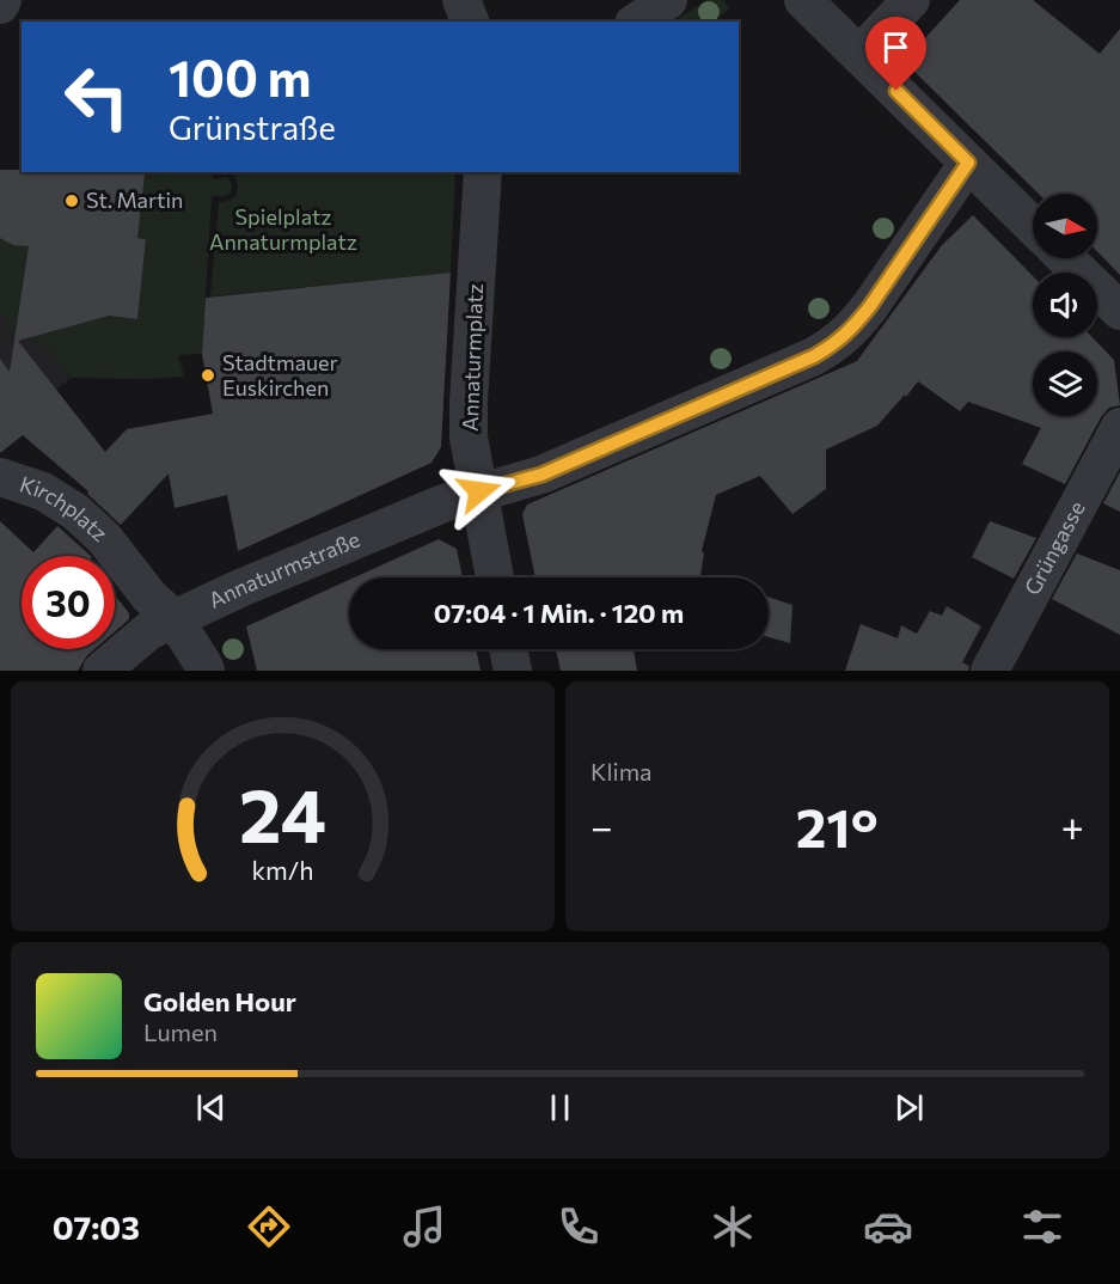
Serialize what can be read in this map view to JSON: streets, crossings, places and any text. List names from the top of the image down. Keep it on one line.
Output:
{"streets":{"street":["Annaturmplatz","Kirchplatz","Grüngasse","Annaturmstraße"]},"crossings":[["Annaturmplatz","Annaturmstraße"],["Kirchplatz","Annaturmstraße"]],"parks":["Spielplatz Annaturmplatz"],"places":["St. Martin","Stadtmauer Euskirchen"],"north":"right","page":{"turn":["100 m","Grünstraße"],"limit":"30","trip":"07:04 · 1 Min. · 120 m","tile":"Klima","heat":["−","21°","+"],"song":["Golden Hour","Lumen"],"tabs":"07:03","gauge":["24","km/h"]}}
